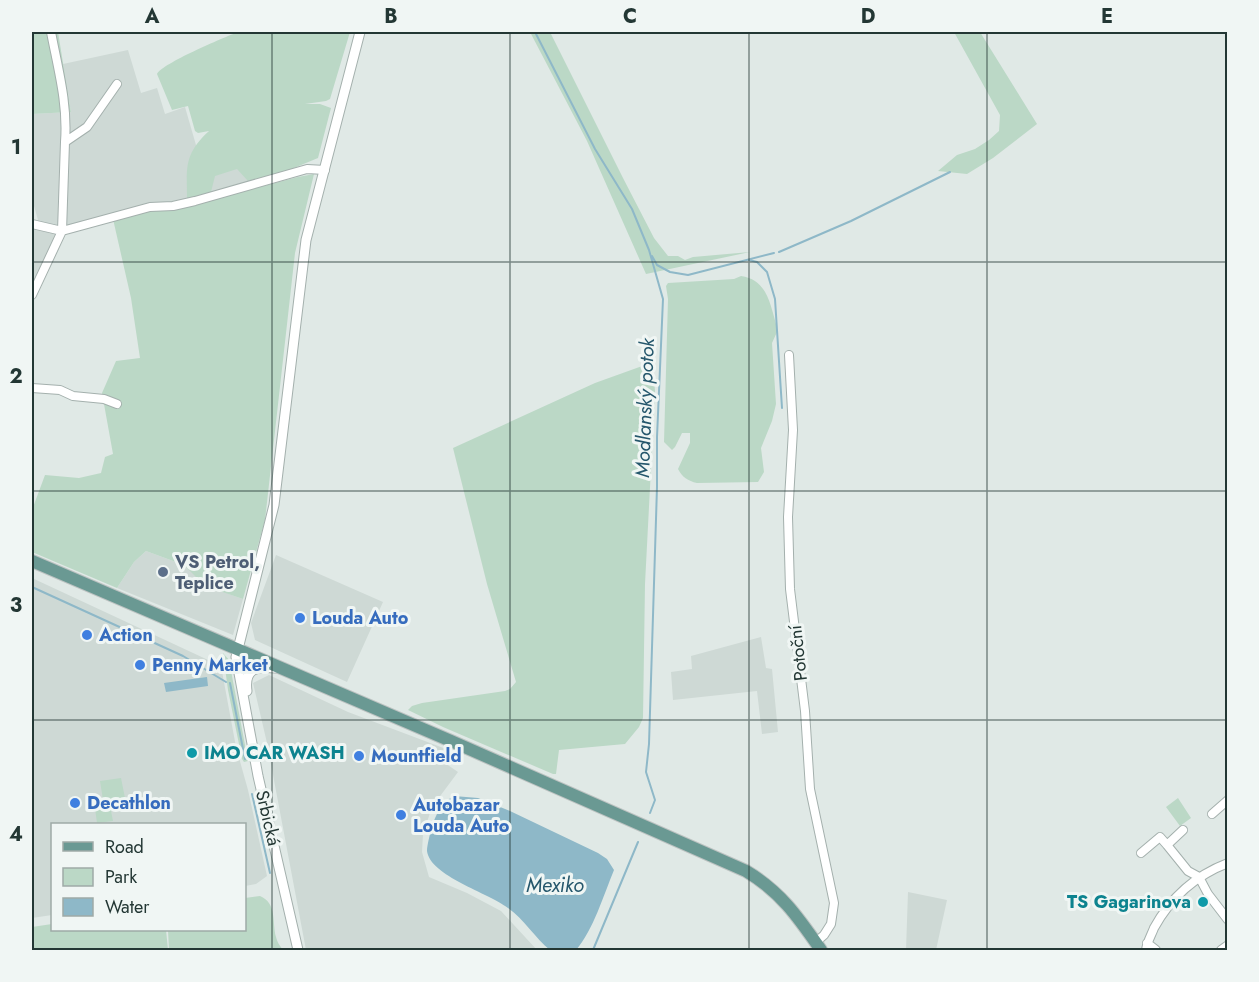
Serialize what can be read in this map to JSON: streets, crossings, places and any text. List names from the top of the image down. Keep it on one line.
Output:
{"streets":{"street":["Potoční","Srbická"]},"water":["Modlanský potok","Mexiko"],"places":["VS Petrol, Teplice","Louda Auto","Action","Penny Market","IMO CAR WASH","Mountfield","Decathlon","Autobazar Louda Auto","TS Gagarinova"],"legend":["Road","Park","Water"],"grid":{"columns":["A","B","C","D","E"],"rows":["1","2","3","4"]}}
